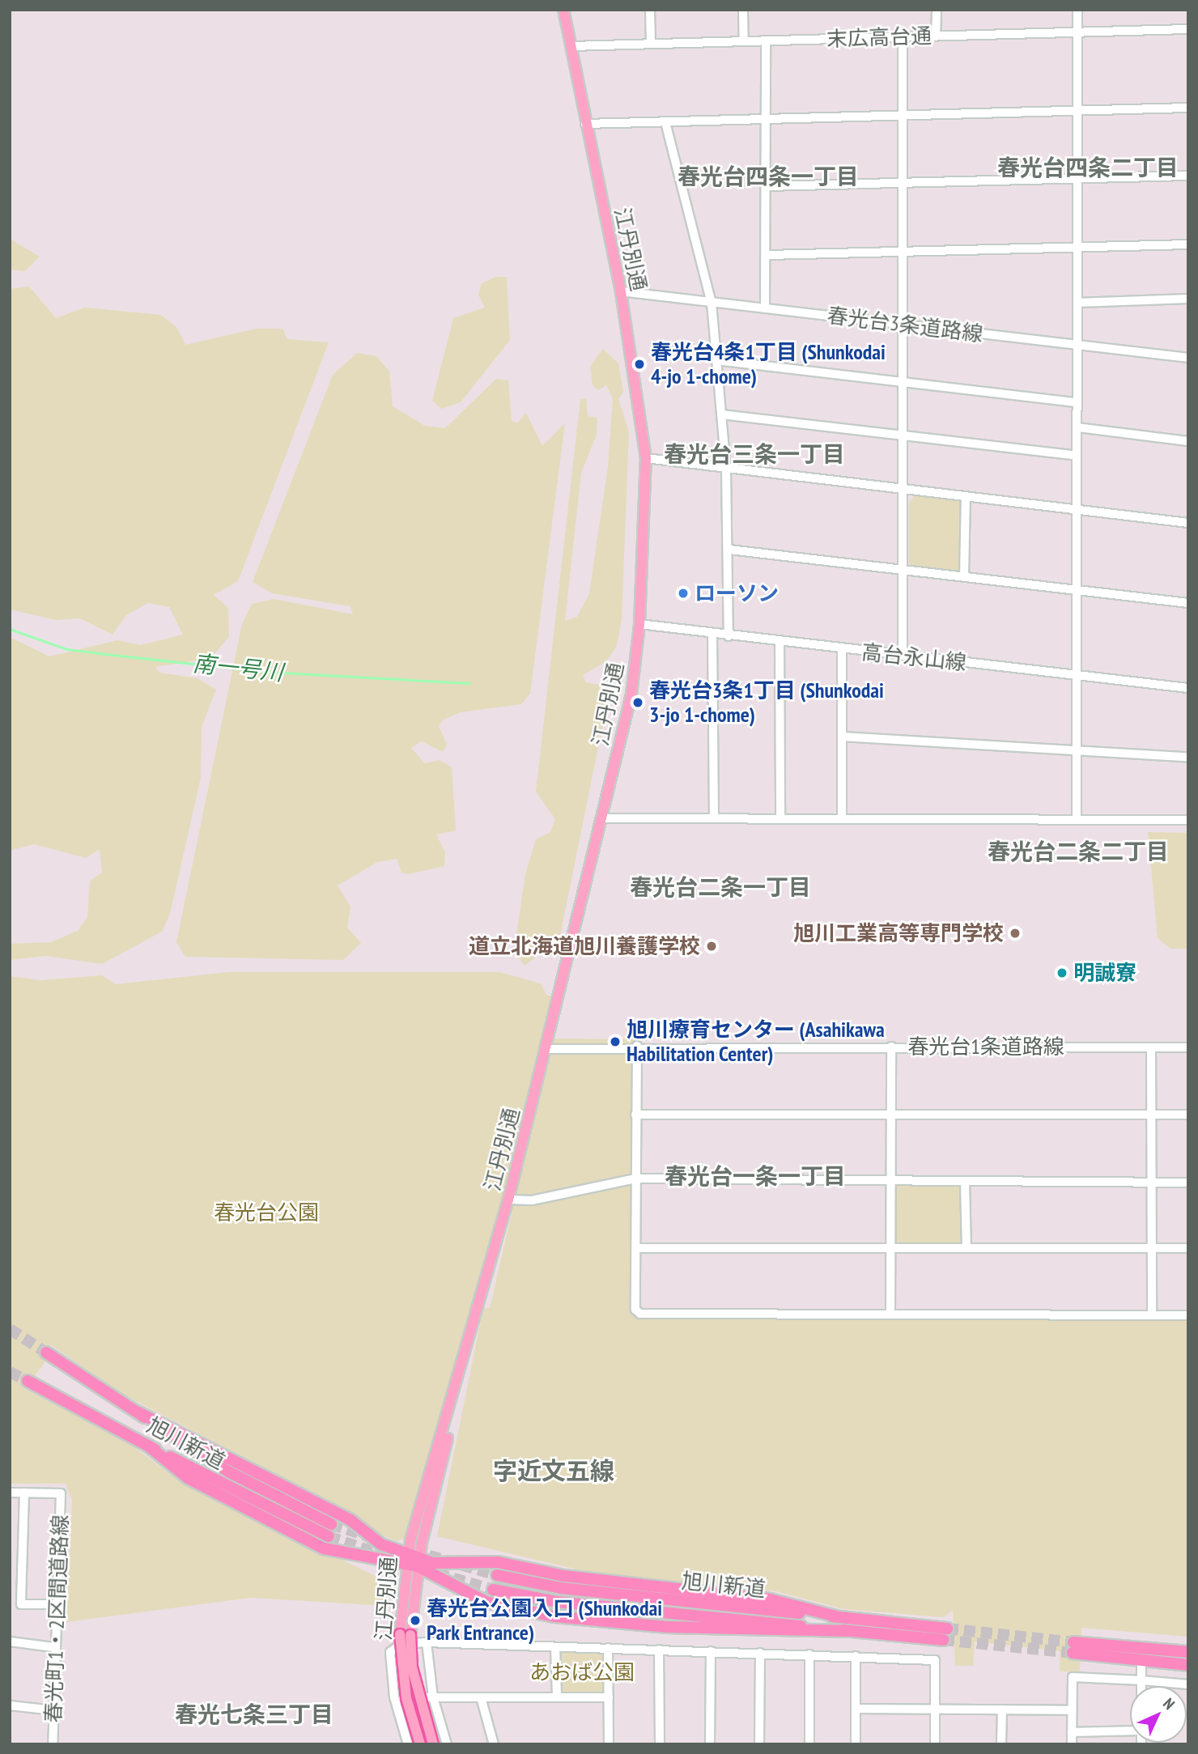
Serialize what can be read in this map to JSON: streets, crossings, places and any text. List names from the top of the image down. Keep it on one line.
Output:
{"streets":{"highway":["旭川新道"],"main road":["江丹別通"],"street":["末広高台通","春光台3条道路線","高台永山線","春光台1条道路線","春光町1・2区間道路線"]},"crossings":[["末広高台通","江丹別通"],["江丹別通","春光台3条道路線"],["江丹別通","高台永山線"],["江丹別通","春光台1条道路線"]],"districts":["春光台四条二丁目","春光台四条一丁目","春光台三条一丁目","春光台二条二丁目","春光台二条一丁目","春光台一条一丁目","字近文五線","春光七条三丁目"],"water":["南一号川"],"parks":["春光台公園","あおば公園"],"places":["春光台4条1丁目 (Shunkodai 4-jo 1-chome)","ローソン","春光台3条1丁目 (Shunkodai 3-jo 1-chome)","旭川工業高等専門学校","道立北海道旭川養護学校","明誠寮","旭川療育センター (Asahikawa Habilitation Center)","春光台公園入口 (Shunkodai Park Entrance)"],"north":"top right"}
